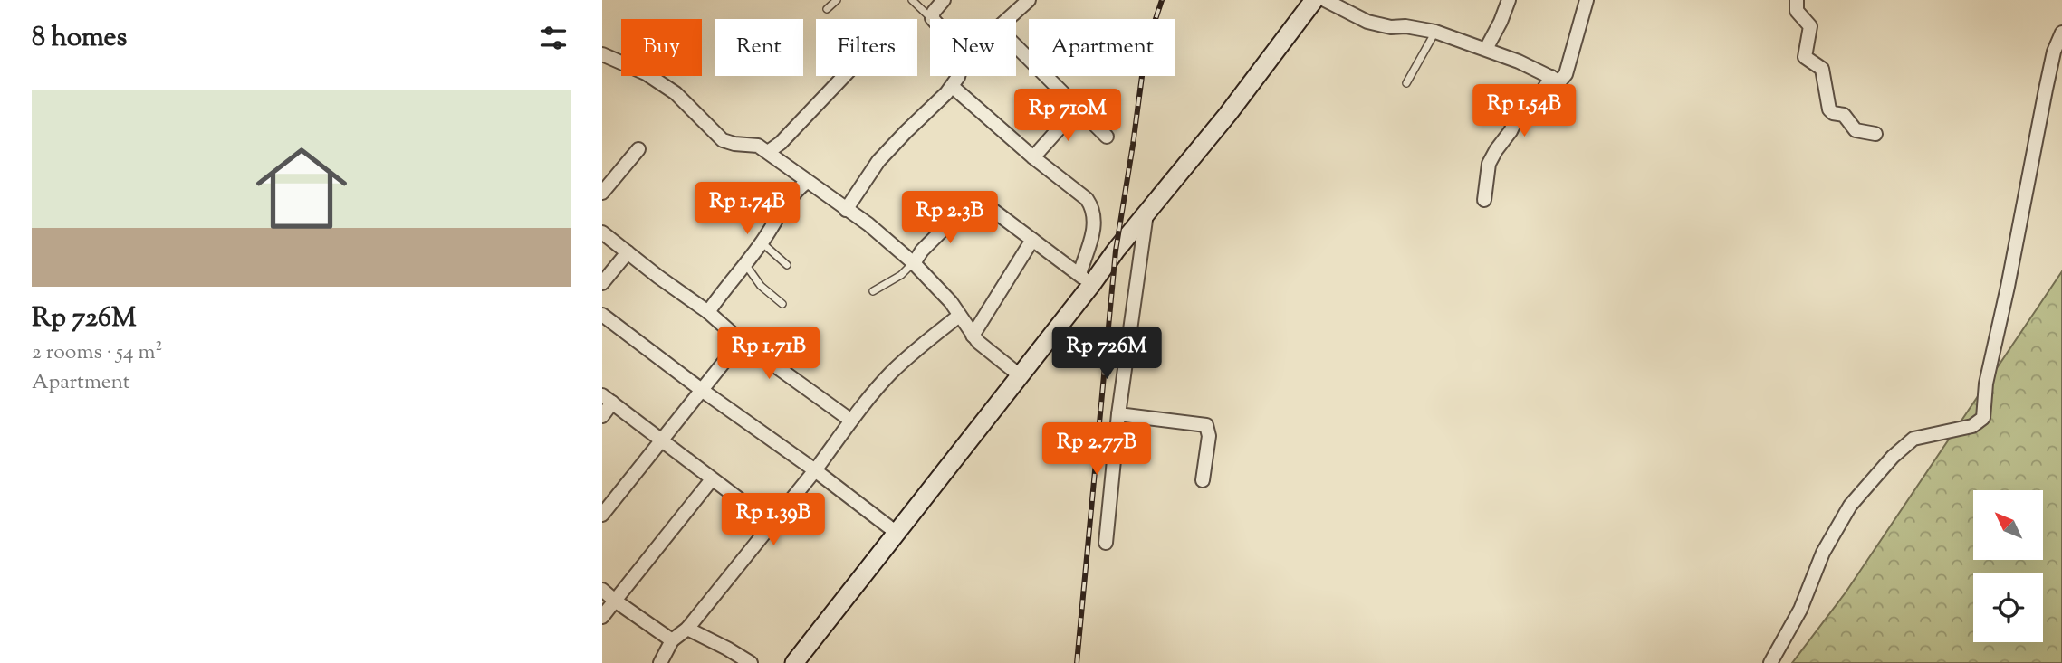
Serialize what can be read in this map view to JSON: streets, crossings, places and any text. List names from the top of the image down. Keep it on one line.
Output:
{"north":"top left","page":{"heading":"8 homes","chip":["Buy","Rent","Filters","New","Apartment"],"list":[{"name":"Rp 726M","note":"2 rooms · 54 m² · Apartment"}],"price":["Rp 1.54B","Rp 710M","Rp 1.74B","Rp 2.3B","Rp 1.71B","Rp 726M","Rp 2.77B","Rp 1.39B"]}}
